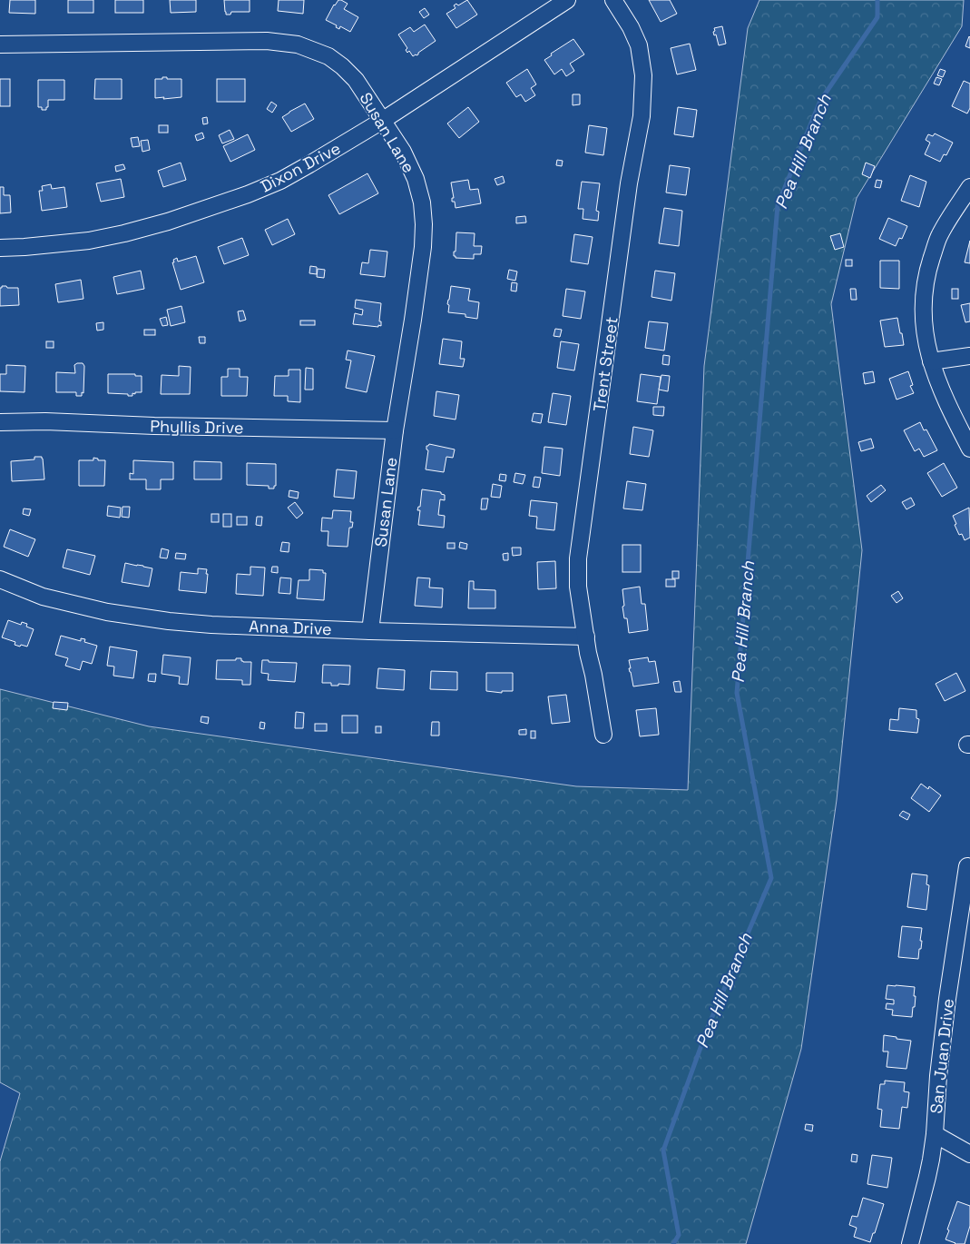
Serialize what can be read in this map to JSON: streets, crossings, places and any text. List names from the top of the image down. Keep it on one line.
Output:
{"streets":{"street":["Susan Lane","Dixon Drive","Trent Street","Phyllis Drive","Anna Drive","San Juan Drive"]},"crossings":[["Susan Lane","Dixon Drive"],["Susan Lane","Phyllis Drive"],["Susan Lane","Anna Drive"],["Trent Street","Anna Drive"]],"water":["Pea Hill Branch"]}
